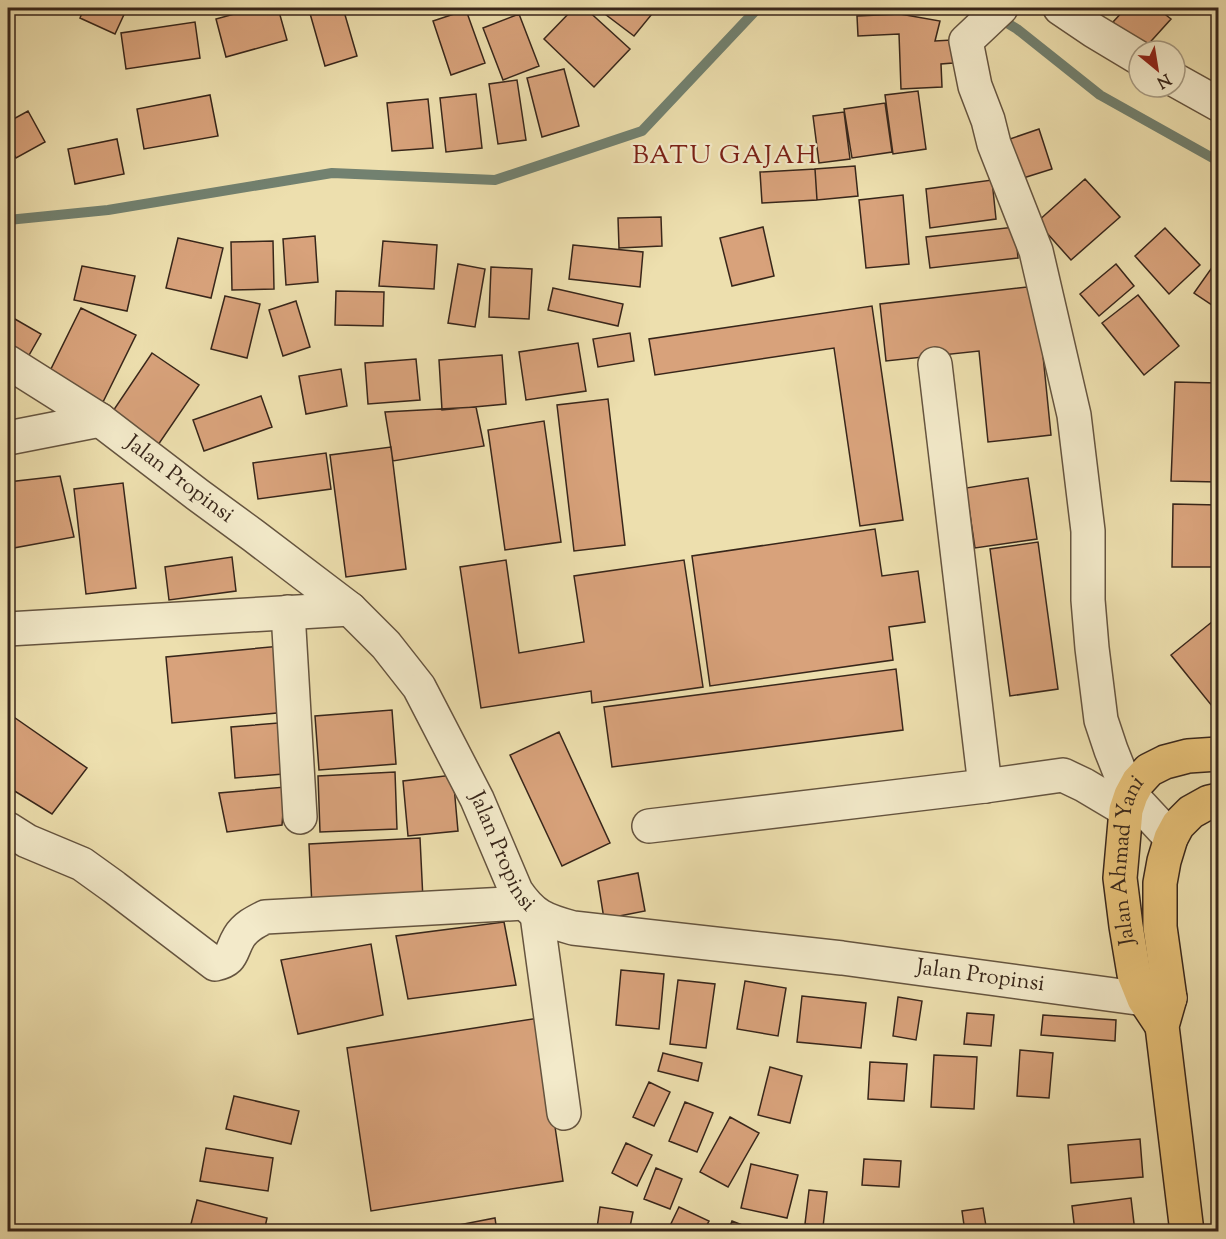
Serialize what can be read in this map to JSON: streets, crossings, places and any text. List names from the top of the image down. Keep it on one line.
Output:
{"streets":{"highway":["Jalan Ahmad Yani"],"street":["Jalan Propinsi"]},"crossings":[["Jalan Propinsi","Jalan Ahmad Yani"]],"districts":["BATU GAJAH"],"north":"bottom right"}
